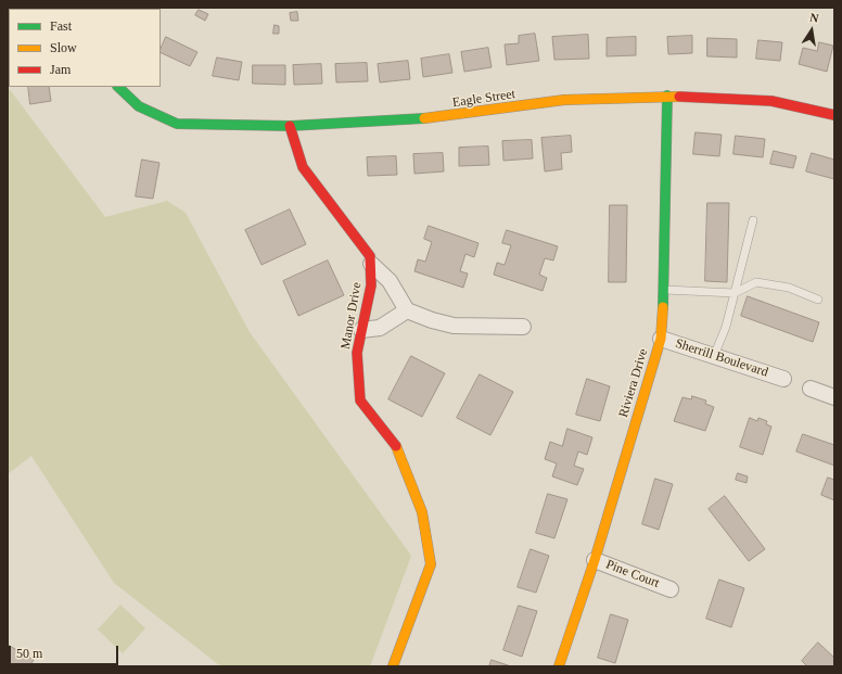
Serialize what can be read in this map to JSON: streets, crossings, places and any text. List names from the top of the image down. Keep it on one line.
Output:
{"streets":{"street":["Eagle Street","Manor Drive","Sherrill Boulevard","Riviera Drive","Pine Court"]},"crossings":[["Eagle Street","Manor Drive"],["Eagle Street","Riviera Drive"],["Sherrill Boulevard","Riviera Drive"],["Riviera Drive","Pine Court"]],"legend":["Fast","Slow","Jam"],"scale_bar":"50 m","north":"top"}
